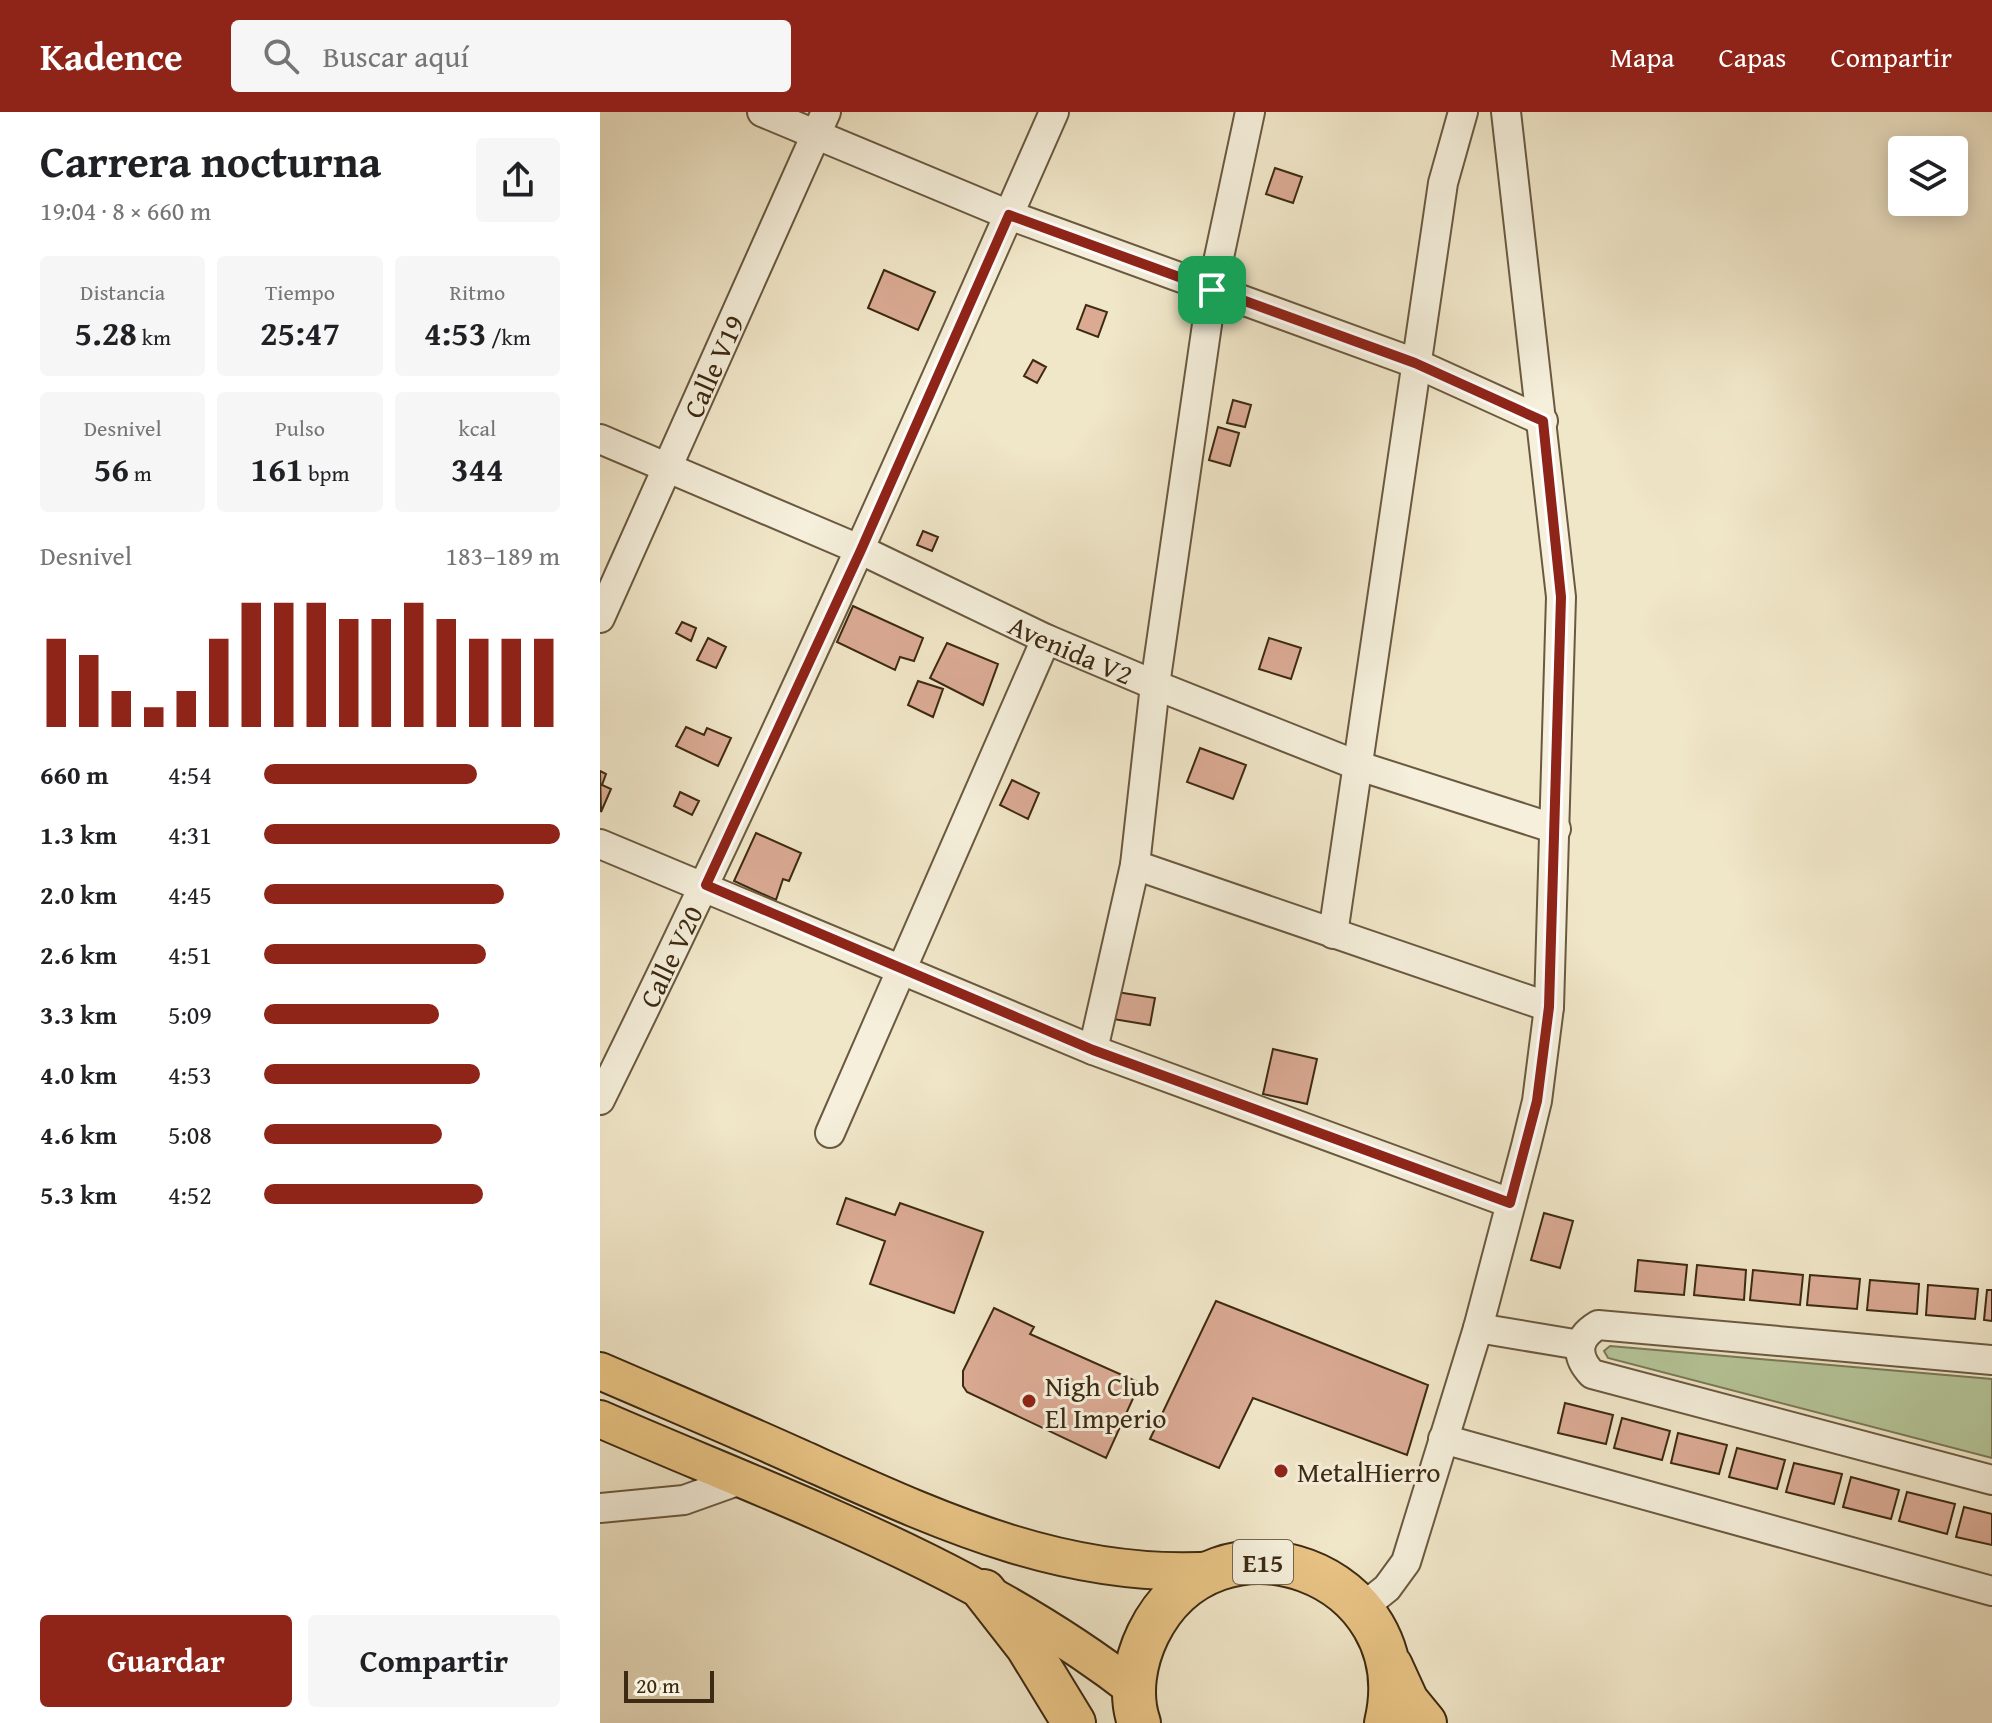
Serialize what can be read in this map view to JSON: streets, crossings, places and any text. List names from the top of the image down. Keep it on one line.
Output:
{"streets":{"highway":["E15"],"street":["Calle V19","Avenida V2","Calle V20"]},"crossings":[["Calle V19","Avenida V2"],["Avenida V2","Calle V20"]],"places":["Nigh Club El Imperio","MetalHierro"],"scale_bar":"20 m","page":{"header":"Kadence","search":"Buscar aquí","nav":["Mapa","Capas","Compartir"],"heading":["Carrera nocturna","19:04 · 8 × 660 m"],"stats":[["Distancia","5.28 km"],["Tiempo","25:47"],["Ritmo","4:53 /km"],["Desnivel","56 m"],["Pulso","161 bpm"],["kcal","344"]],"chart":["Desnivel","183–189 m"],"list":[{"name":"660 m","note":"4:54"},{"name":"1.3 km","note":"4:31"},{"name":"2.0 km","note":"4:45"},{"name":"2.6 km","note":"4:51"},{"name":"3.3 km","note":"5:09"},{"name":"4.0 km","note":"4:53"},{"name":"4.6 km","note":"5:08"},{"name":"5.3 km","note":"4:52"}],"buttons":["Guardar","Compartir"],"scale":"20 m"}}
